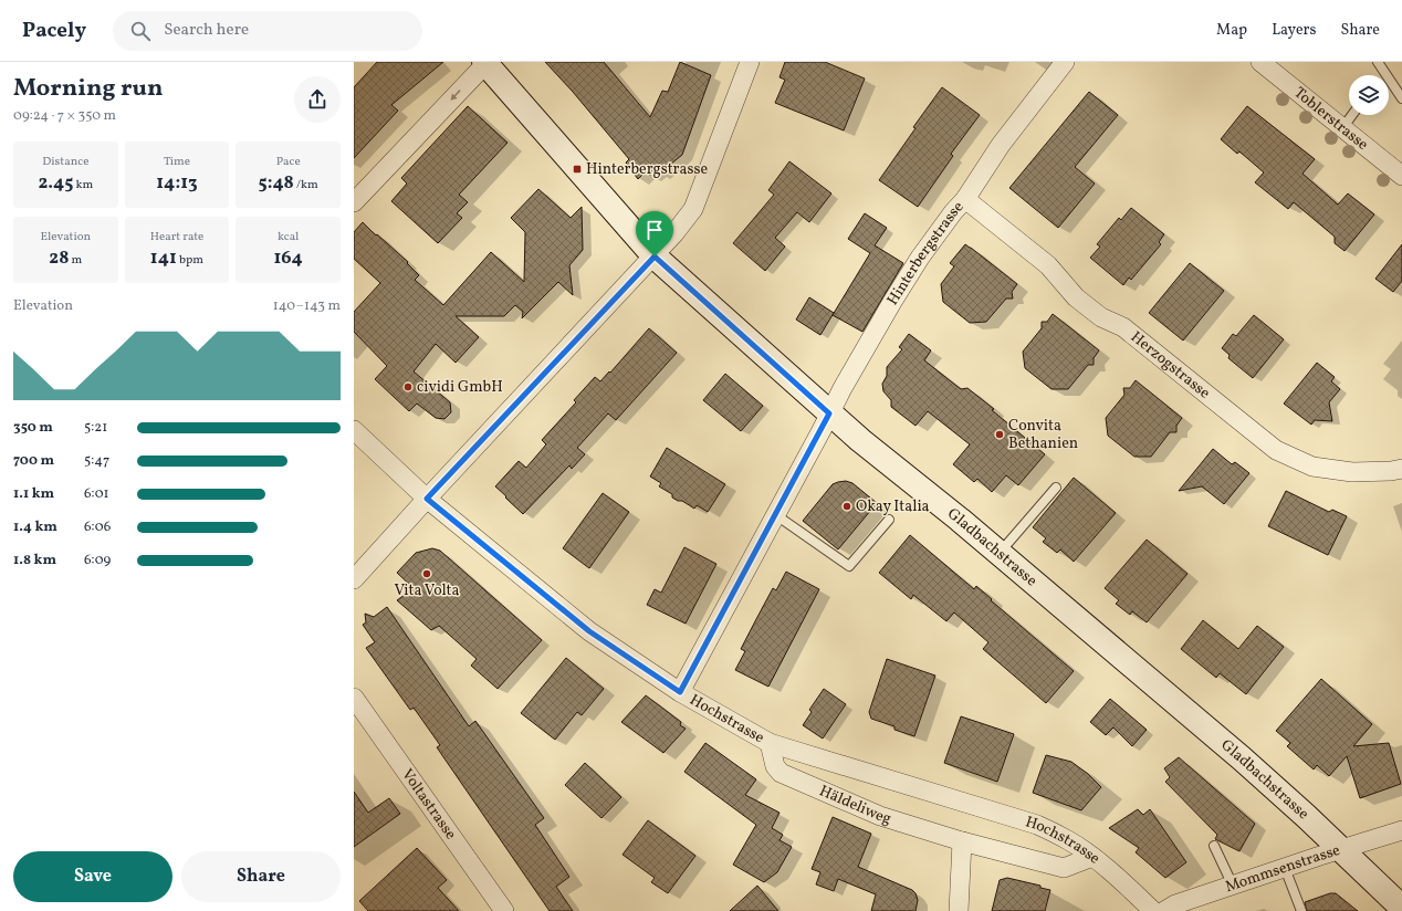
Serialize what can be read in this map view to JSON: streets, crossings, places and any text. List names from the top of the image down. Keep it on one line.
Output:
{"streets":{"street":["Toblerstrasse","Hinterbergstrasse","Herzogstrasse","Gladbachstrasse","Hochstrasse","Voltastrasse","Häldeliweg","Mommsenstrasse"]},"crossings":[["Hinterbergstrasse","Herzogstrasse"],["Hinterbergstrasse","Gladbachstrasse"],["Hinterbergstrasse","Hochstrasse"],["Gladbachstrasse","Mommsenstrasse"],["Hochstrasse","Häldeliweg"]],"places":{"transit":["Hinterbergstrasse"],"other":["cividi GmbH","Convita Bethanien","Okay Italia","Vita Volta"]},"page":{"header":"Pacely","search":"Search here","nav":["Map","Layers","Share"],"heading":["Morning run","09:24 · 7 × 350 m"],"stats":[["Distance","2.45 km"],["Time","14:13"],["Pace","5:48 /km"],["Elevation","28 m"],["Heart rate","141 bpm"],["kcal","164"]],"chart":["Elevation","140–143 m"],"list":[{"name":"350 m","note":"5:21"},{"name":"700 m","note":"5:47"},{"name":"1.1 km","note":"6:01"},{"name":"1.4 km","note":"6:06"},{"name":"1.8 km","note":"6:09"}],"buttons":["Save","Share"]}}
